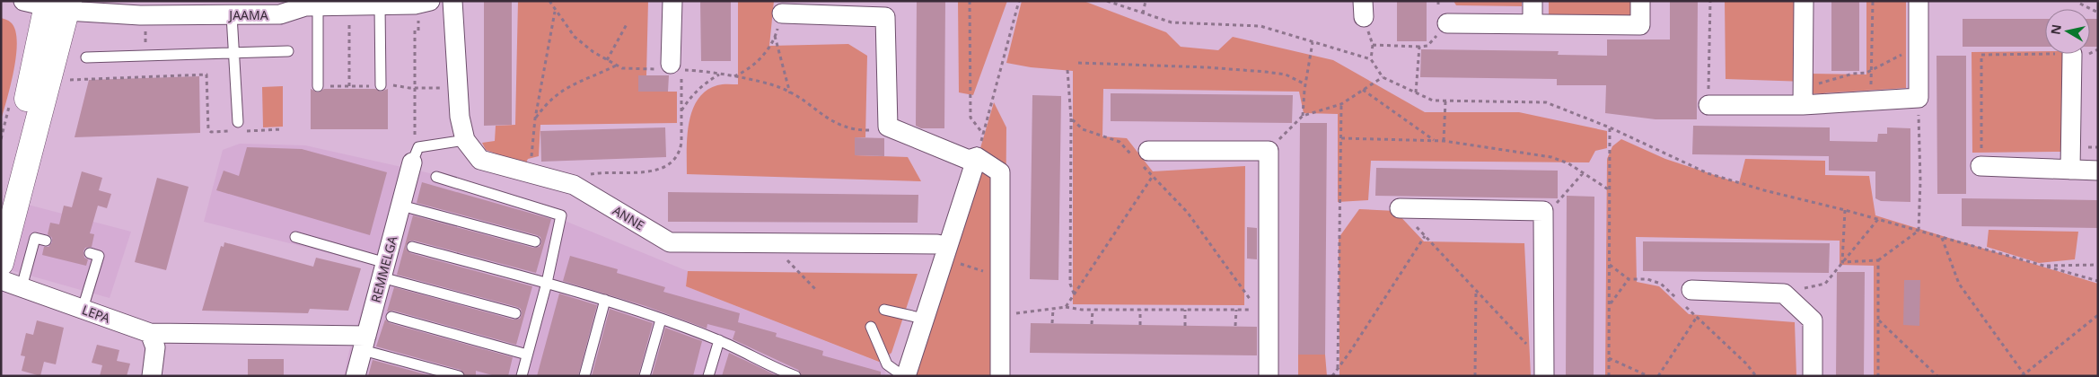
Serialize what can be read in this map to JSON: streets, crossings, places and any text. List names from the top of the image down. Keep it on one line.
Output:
{"streets":{"street":["JAAMA","ANNE","REMMELGA","LEPA"]},"crossings":[["REMMELGA","LEPA"]],"north":"left"}
